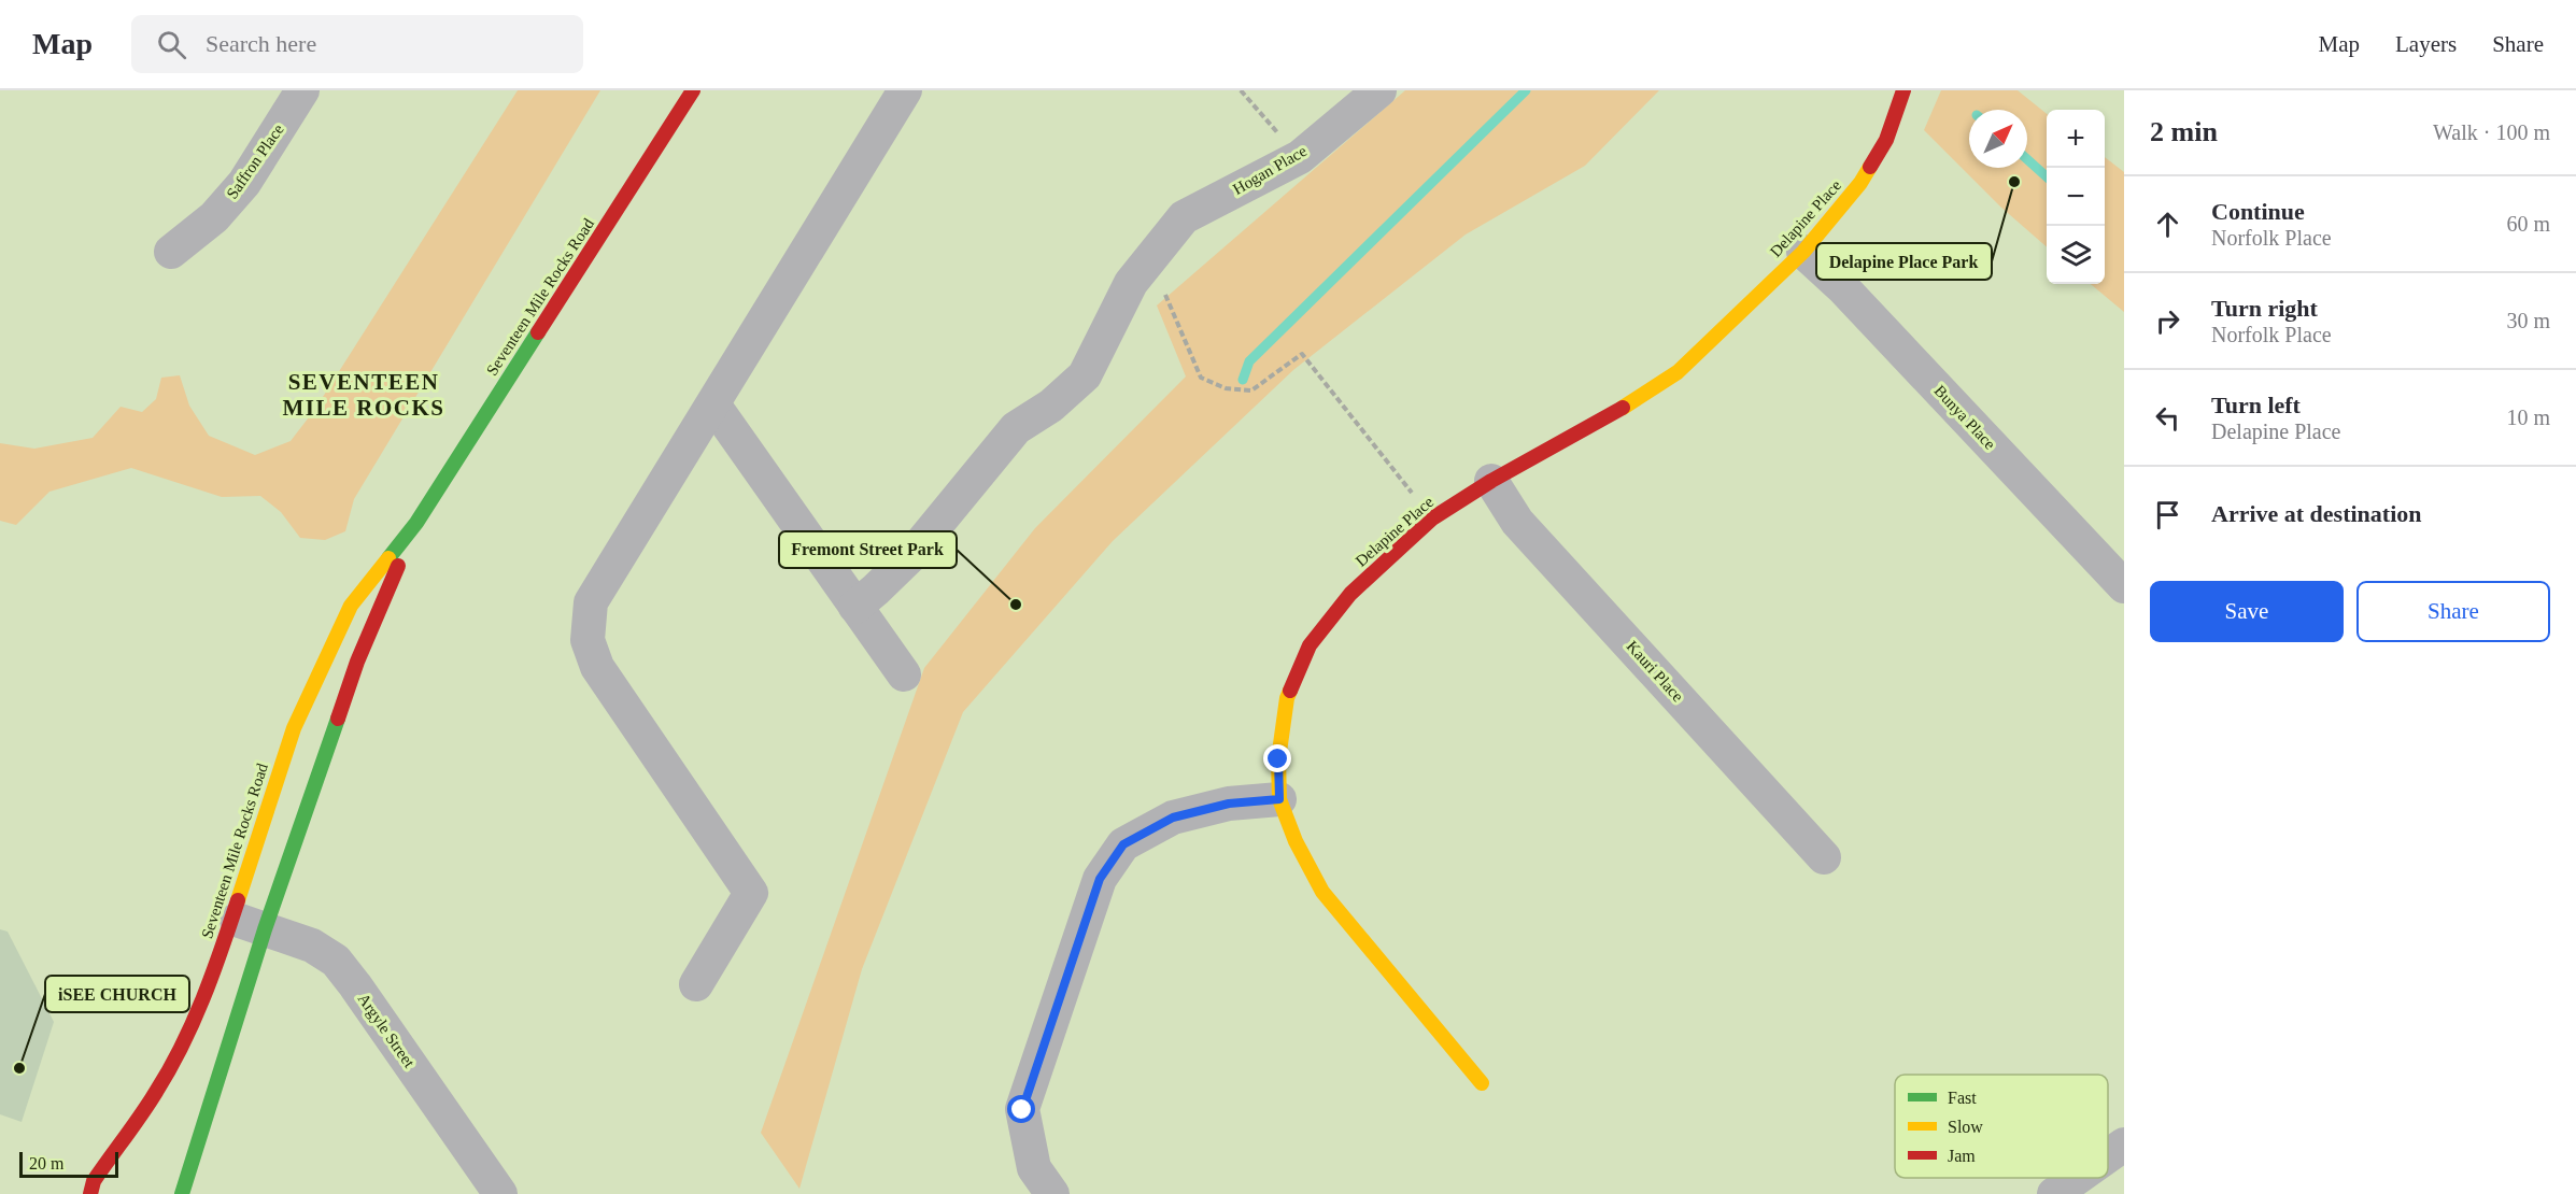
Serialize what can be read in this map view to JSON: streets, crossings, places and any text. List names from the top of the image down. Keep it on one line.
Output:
{"streets":{"main road":["Delapine Place","Seventeen Mile Rocks Road"],"street":["Saffron Place","Hogan Place","Bunya Place","Kauri Place","Argyle Street"]},"crossings":[["Delapine Place","Bunya Place"],["Delapine Place","Kauri Place"],["Seventeen Mile Rocks Road","Argyle Street"]],"districts":["SEVENTEEN MILE ROCKS"],"places":["Delapine Place Park","Fremont Street Park","iSEE CHURCH"],"legend":["Fast","Slow","Jam"],"scale_bar":"20 m","north":"top right","page":{"header":"Map","search":"Search here","nav":["Map","Layers","Share"],"heading":["2 min","Walk · 100 m"],"map_buttons":["+","−"],"list":[["Continue","Norfolk Place","60 m"],["Turn right","Norfolk Place","30 m"],["Turn left","Delapine Place","10 m"],"Arrive at destination"],"buttons":["Save","Share"],"scale":"20 m"}}
